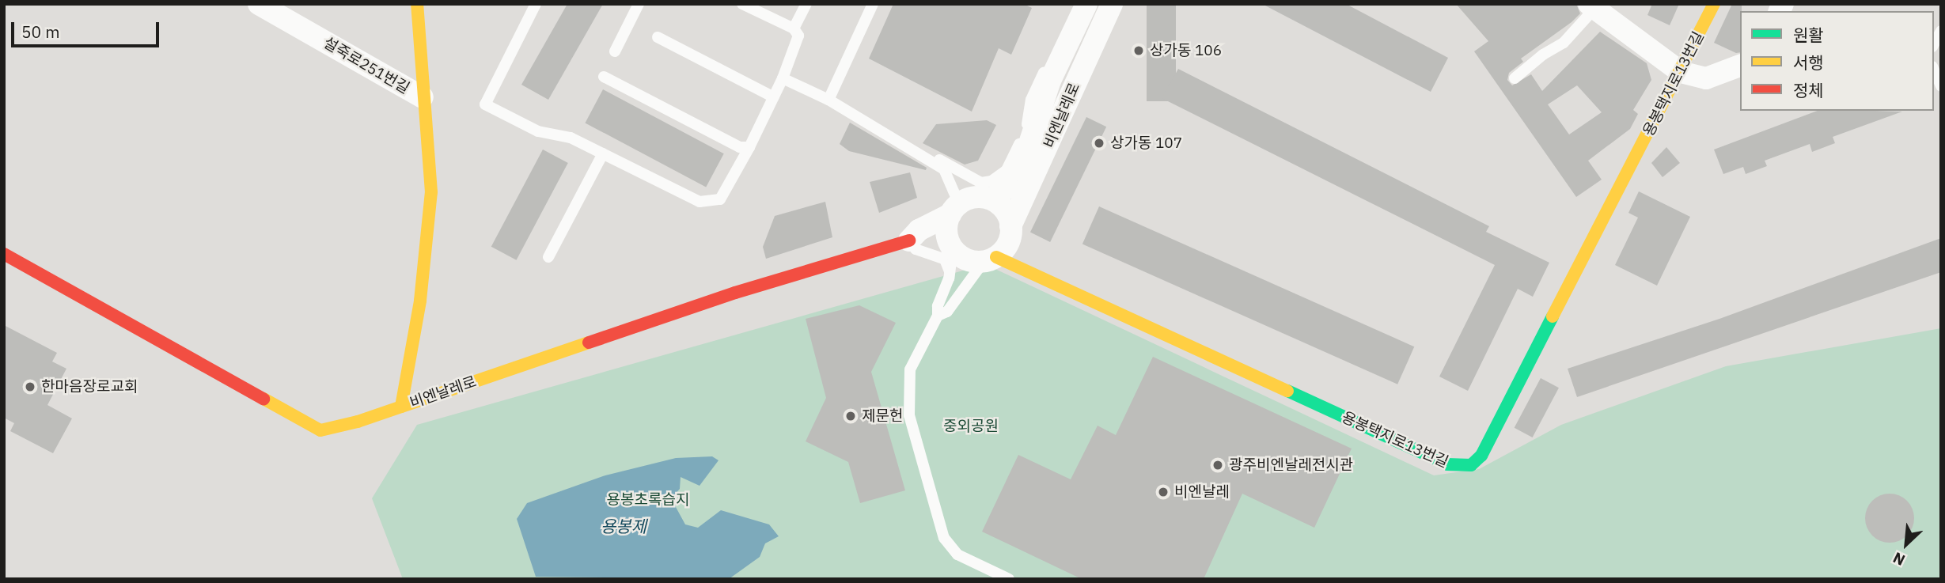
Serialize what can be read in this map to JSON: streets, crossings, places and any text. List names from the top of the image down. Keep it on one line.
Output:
{"streets":{"street":["설죽로251번길","용봉택지로13번길","비엔날레로"]},"crossings":[["용봉택지로13번길","비엔날레로"]],"water":["용봉제"],"parks":["중외공원","용봉초록습지"],"places":["상가동 106","상가동 107","한마음장로교회","제문헌","광주비엔날레전시관","비엔날레"],"legend":["원활","서행","정체"],"scale_bar":"50 m","north":"bottom left"}
